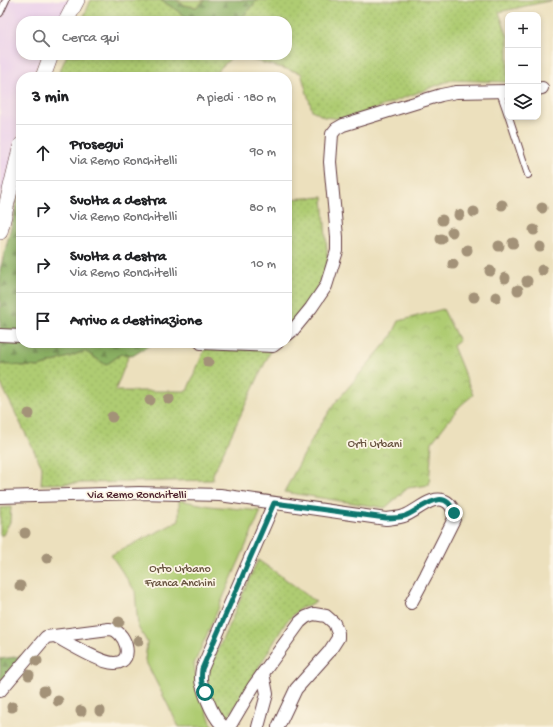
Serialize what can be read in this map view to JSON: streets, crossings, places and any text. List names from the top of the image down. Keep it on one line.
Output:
{"streets":{"street":["Via Remo Ronchitelli"]},"parks":["Orti Urbani","Orto Urbano Franca Anchini"],"page":{"map_buttons":["+","−"],"search":"Cerca qui","heading":["3 min","A piedi · 180 m"],"list":[["Prosegui","Via Remo Ronchitelli","90 m"],["Svolta a destra","Via Remo Ronchitelli","80 m"],["Svolta a destra","Via Remo Ronchitelli","10 m"],"Arrivo a destinazione"]}}
